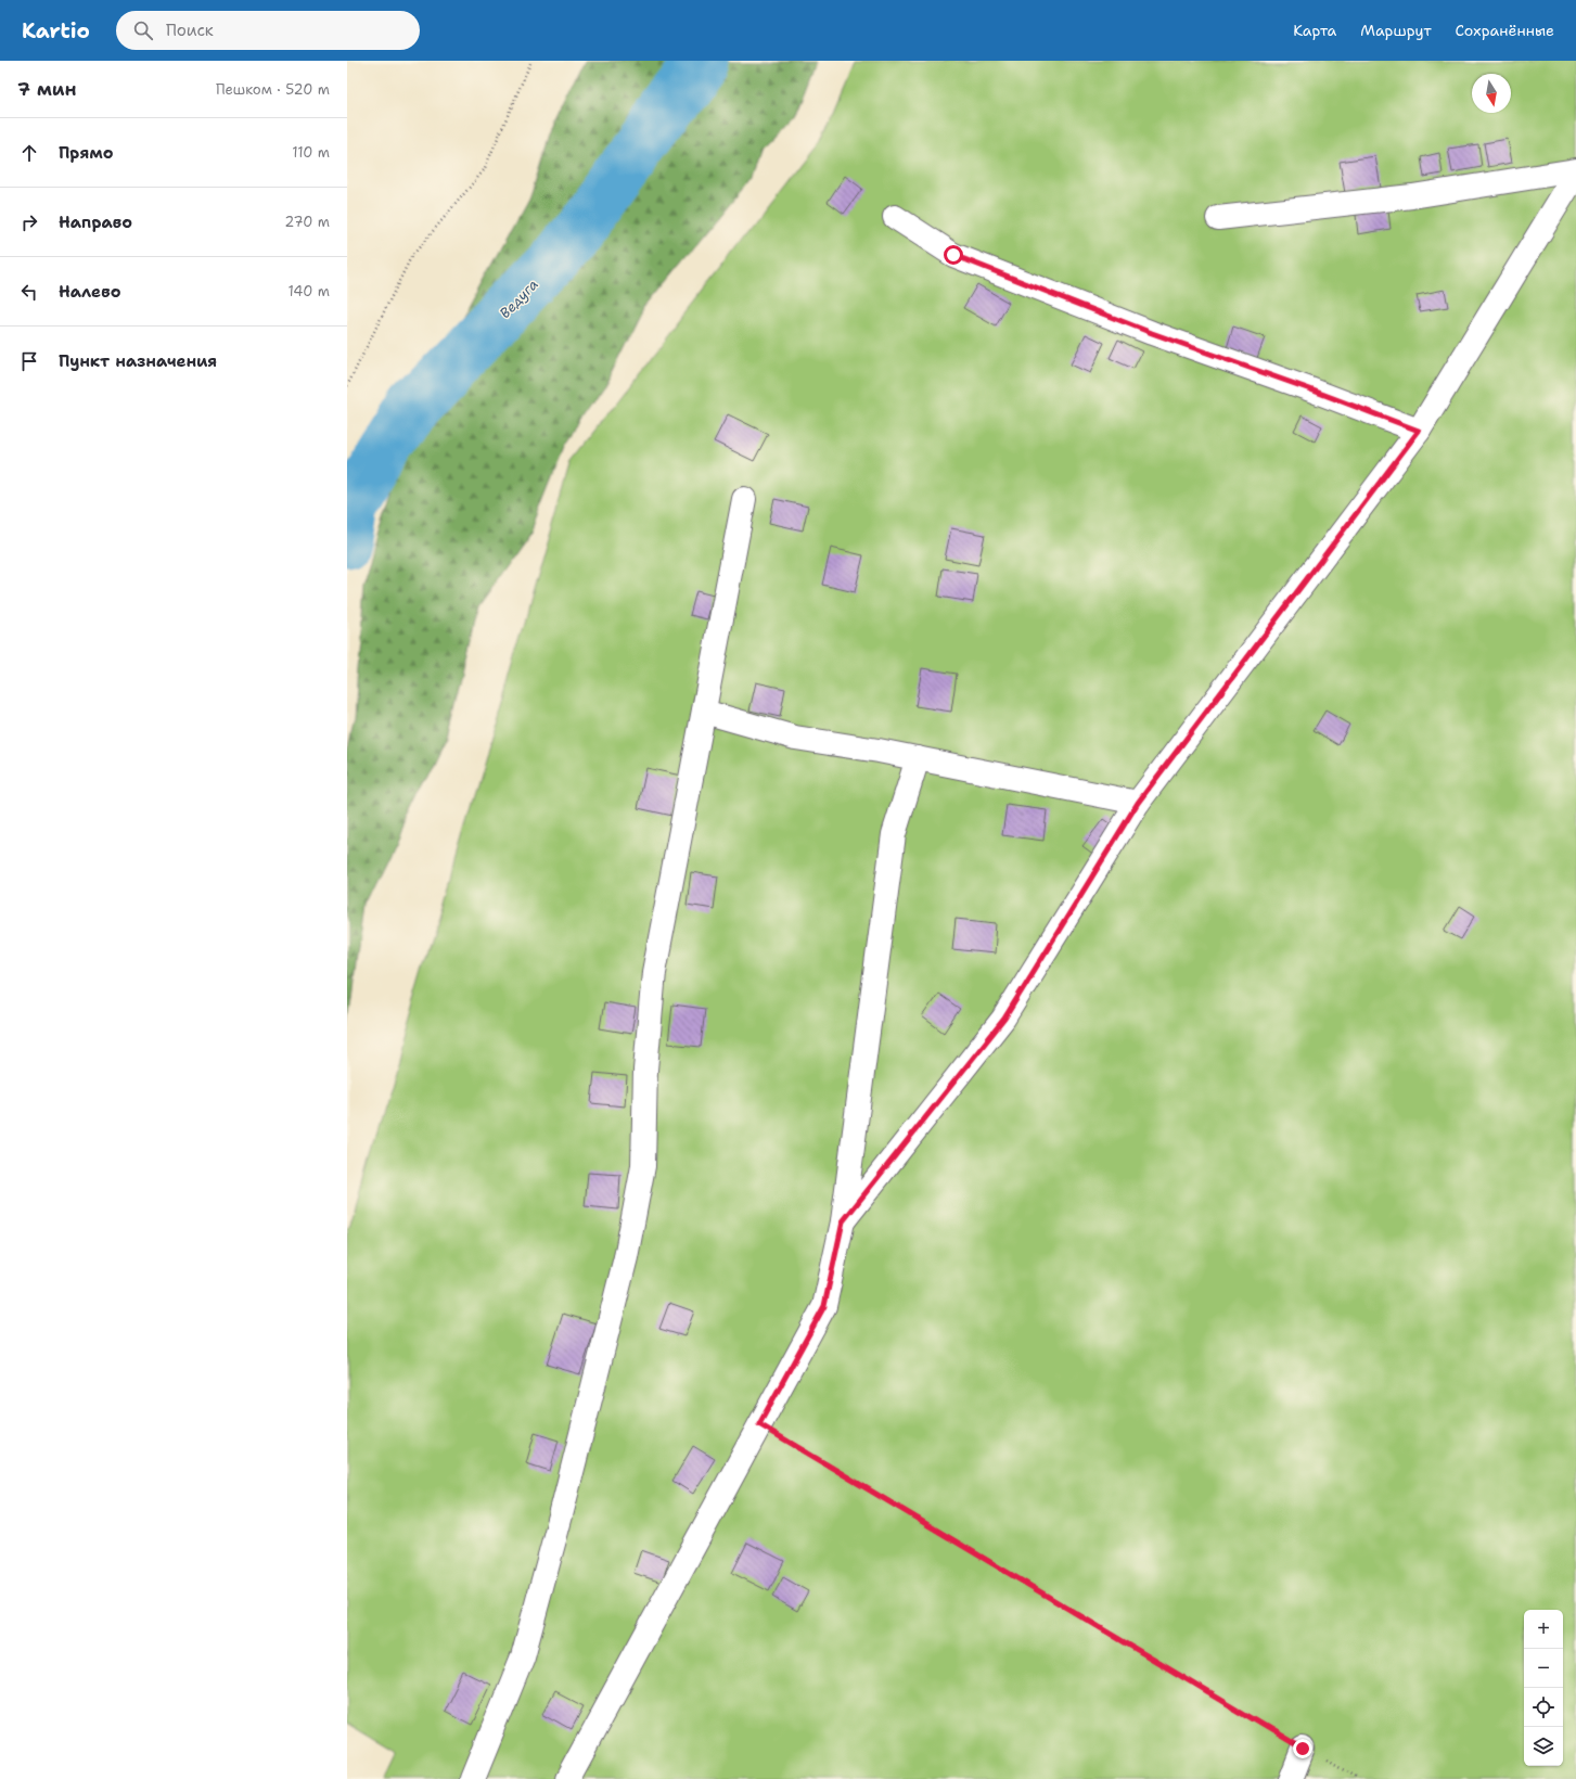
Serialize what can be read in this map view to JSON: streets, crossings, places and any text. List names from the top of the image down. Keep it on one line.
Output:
{"water":["Ведуга"],"north":"bottom","page":{"header":"Kartio","search":"Поиск","nav":["Карта","Маршрут","Сохранённые"],"heading":["7 мин","Пешком · 520 m"],"list":[["Прямо","110 m"],["Направо","270 m"],["Налево","140 m"],"Пункт назначения"],"map_buttons":["+","−"]}}
